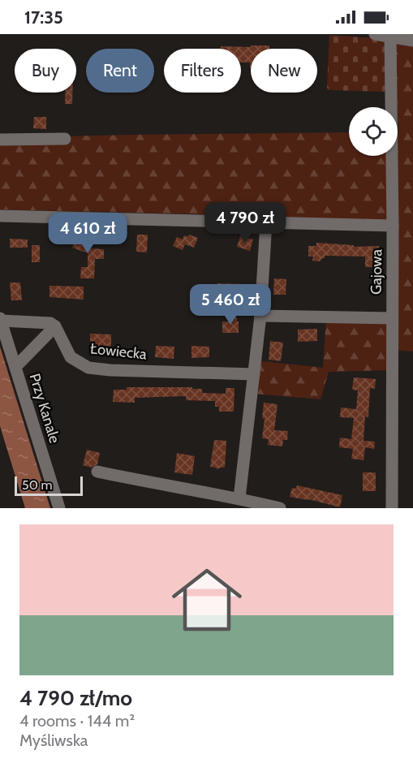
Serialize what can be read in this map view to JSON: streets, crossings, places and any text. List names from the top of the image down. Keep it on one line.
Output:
{"streets":{"street":["Gajowa","Łowiecka","Przy Kanale"]},"scale_bar":"50 m","page":{"status":"17:35","chip":["Buy","Rent","Filters","New"],"price":["4 790 zł","4 610 zł","5 460 zł"],"scale":"50 m","list":[{"name":"4 790 zł/mo","note":"4 rooms · 144 m² · Myśliwska"}]}}
